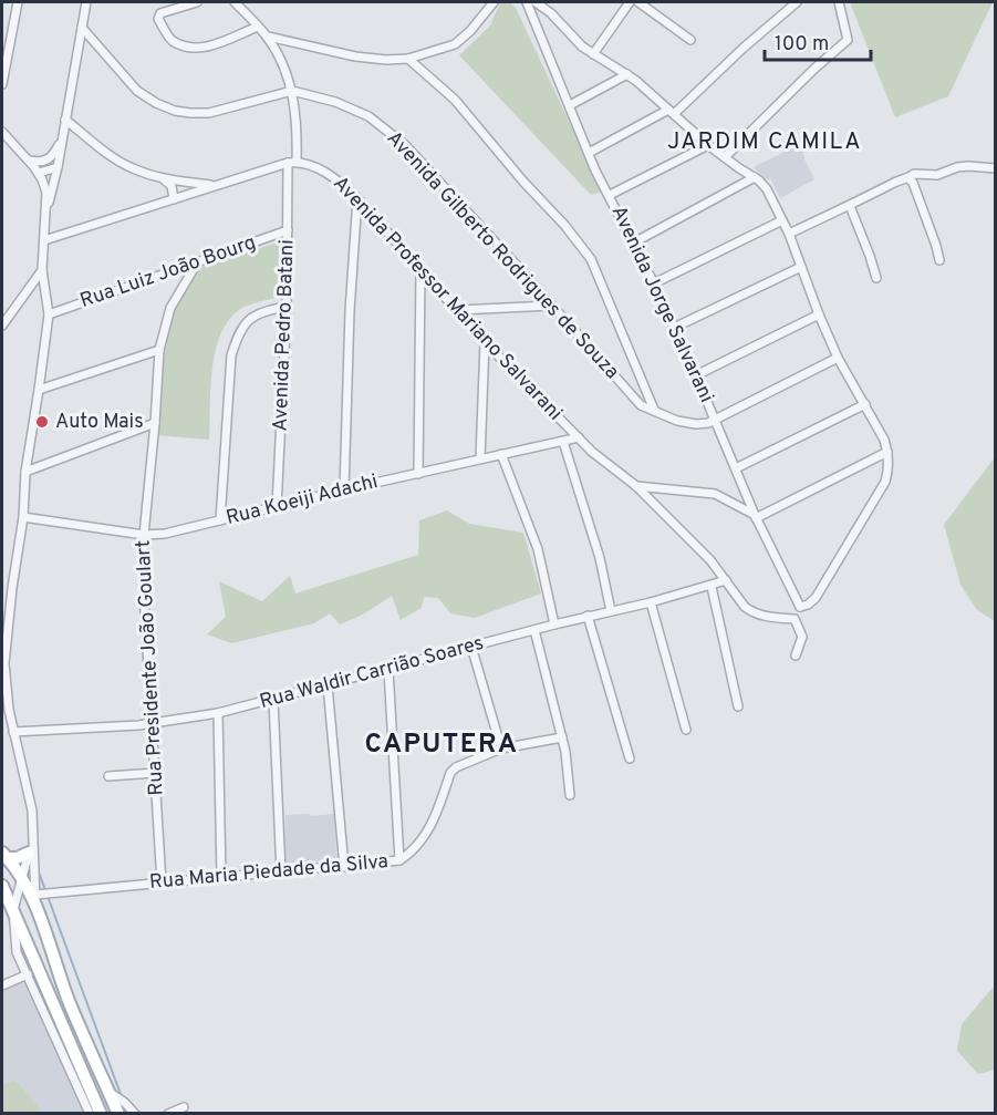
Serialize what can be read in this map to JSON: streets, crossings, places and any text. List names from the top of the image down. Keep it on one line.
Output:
{"streets":{"street":["Avenida Gilberto Rodrigues de Souza","Rua Luiz João Bourg","Avenida Professor Mariano Salvarani","Avenida Jorge Salvarani","Avenida Pedro Batani","Rua Koeiji Adachi","Rua Presidente João Goulart","Rua Waldir Carrião Soares","Rua Maria Piedade da Silva"]},"crossings":[["Avenida Gilberto Rodrigues de Souza","Avenida Jorge Salvarani"],["Avenida Gilberto Rodrigues de Souza","Avenida Pedro Batani"],["Rua Luiz João Bourg","Avenida Pedro Batani"],["Rua Luiz João Bourg","Rua Presidente João Goulart"],["Avenida Professor Mariano Salvarani","Avenida Pedro Batani"],["Avenida Professor Mariano Salvarani","Rua Koeiji Adachi"],["Avenida Professor Mariano Salvarani","Rua Waldir Carrião Soares"],["Avenida Pedro Batani","Rua Koeiji Adachi"],["Rua Koeiji Adachi","Rua Presidente João Goulart"],["Rua Presidente João Goulart","Rua Waldir Carrião Soares"],["Rua Presidente João Goulart","Rua Maria Piedade da Silva"]],"districts":["JARDIM CAMILA","CAPUTERA"],"places":["Auto Mais"],"scale_bar":"100 m"}
